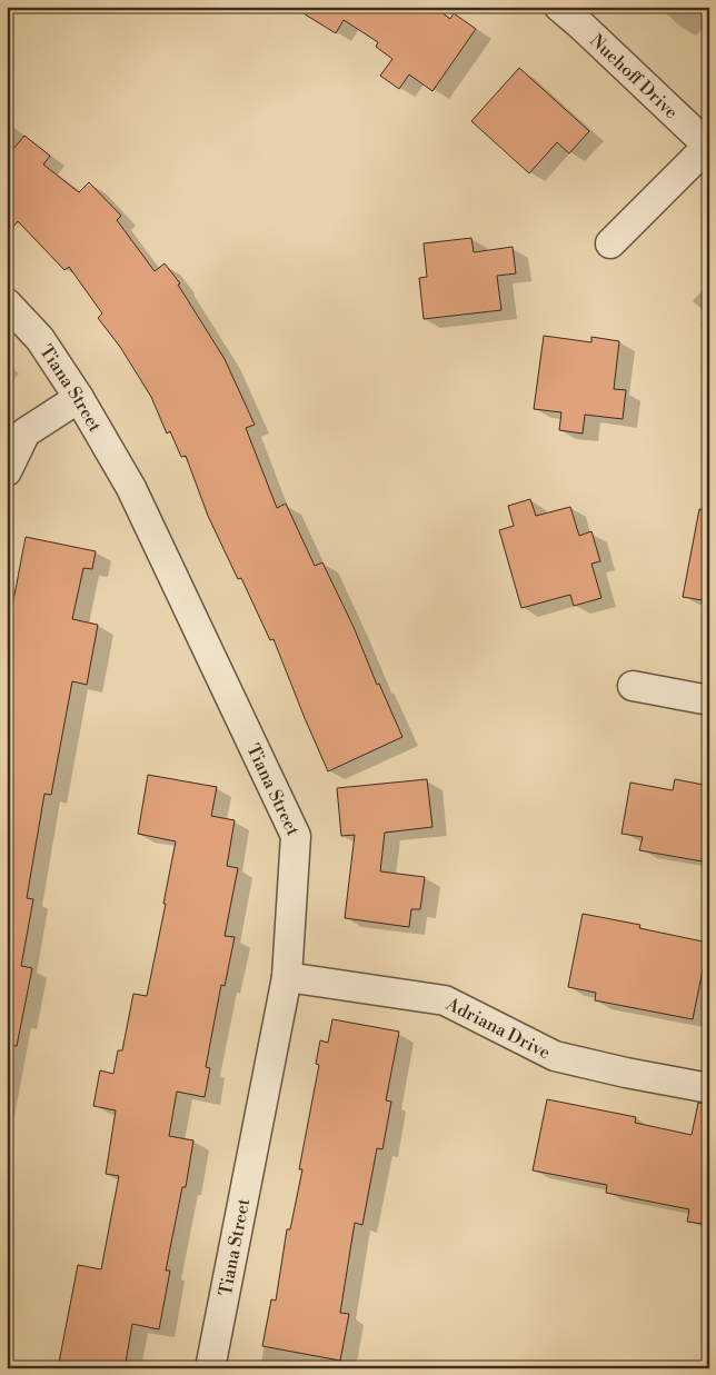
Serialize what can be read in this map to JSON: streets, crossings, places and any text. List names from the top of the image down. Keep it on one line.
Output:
{"streets":{"street":["Nuehoff Drive","Tiana Street","Adriana Drive"]},"crossings":[["Tiana Street","Adriana Drive"]]}
